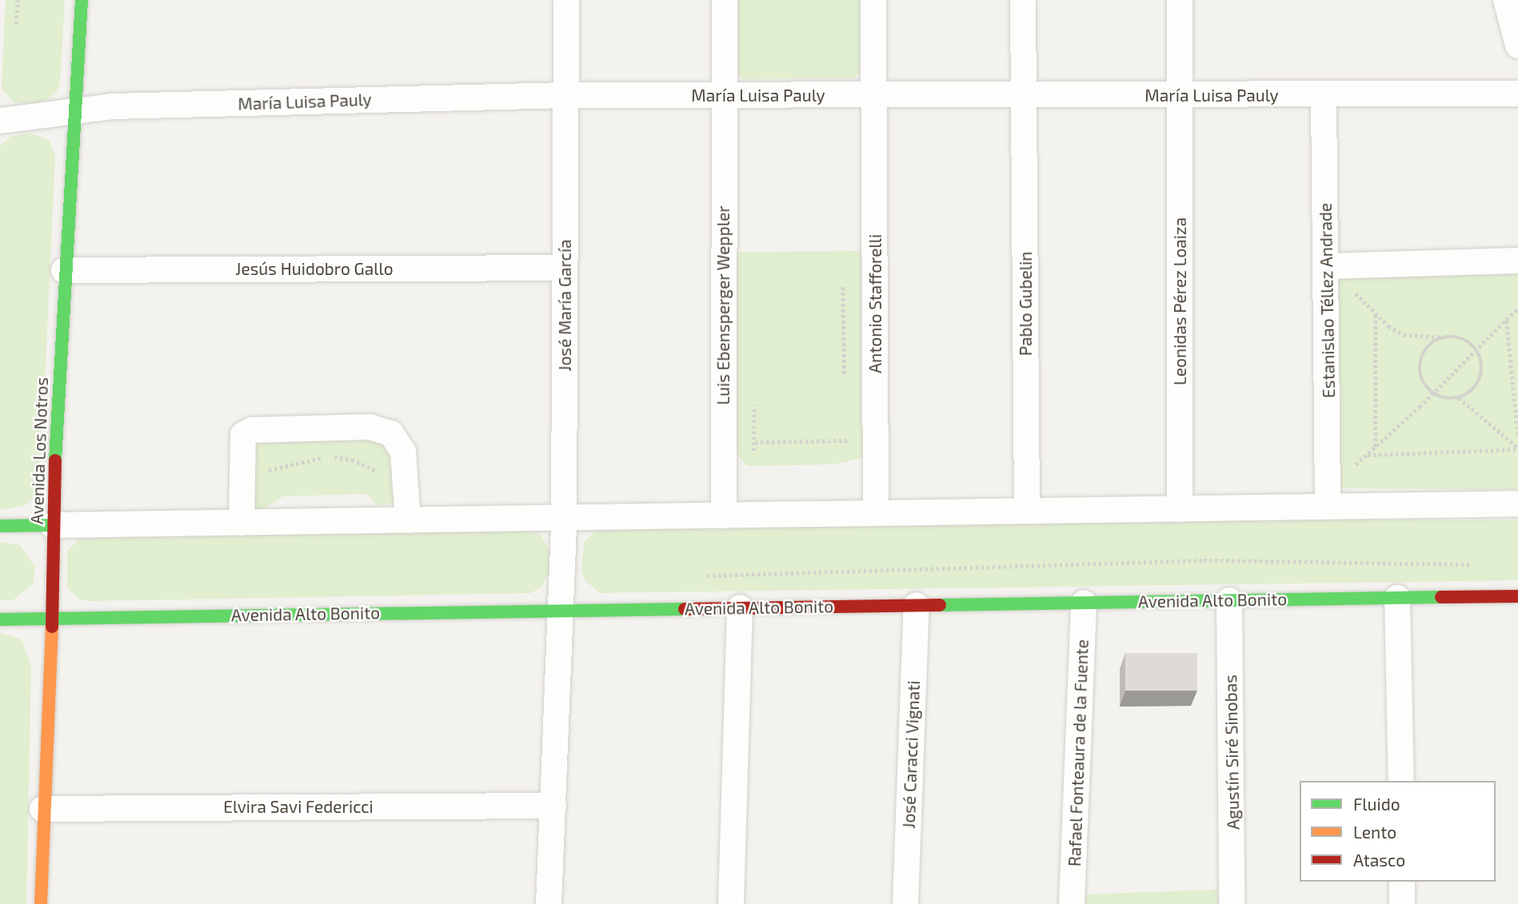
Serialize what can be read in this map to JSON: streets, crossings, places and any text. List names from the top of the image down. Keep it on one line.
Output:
{"streets":{"street":["María Luisa Pauly","Jesús Huidobro Gallo","Estanislao Téllez Andrade","Leonidas Pérez Loaiza","Antonio Stafforelli","Pablo Gubelin","José María García","Luis Ebensperger Weppler","Avenida Los Notros","Avenida Alto Bonito","Agustín Siré Sinobas","Rafael Fonteaura de la Fuente","José Caracci Vignati","Elvira Savi Federicci"]},"crossings":[["María Luisa Pauly","Estanislao Téllez Andrade"],["María Luisa Pauly","Leonidas Pérez Loaiza"],["María Luisa Pauly","Antonio Stafforelli"],["María Luisa Pauly","Pablo Gubelin"],["María Luisa Pauly","José María García"],["María Luisa Pauly","Luis Ebensperger Weppler"],["María Luisa Pauly","Avenida Los Notros"],["Jesús Huidobro Gallo","José María García"],["Jesús Huidobro Gallo","Avenida Los Notros"],["José María García","Avenida Alto Bonito"],["José María García","Elvira Savi Federicci"],["Avenida Los Notros","Avenida Alto Bonito"],["Avenida Los Notros","Elvira Savi Federicci"],["Avenida Alto Bonito","Agustín Siré Sinobas"],["Avenida Alto Bonito","Rafael Fonteaura de la Fuente"],["Avenida Alto Bonito","José Caracci Vignati"]],"legend":["Fluido","Lento","Atasco"]}
